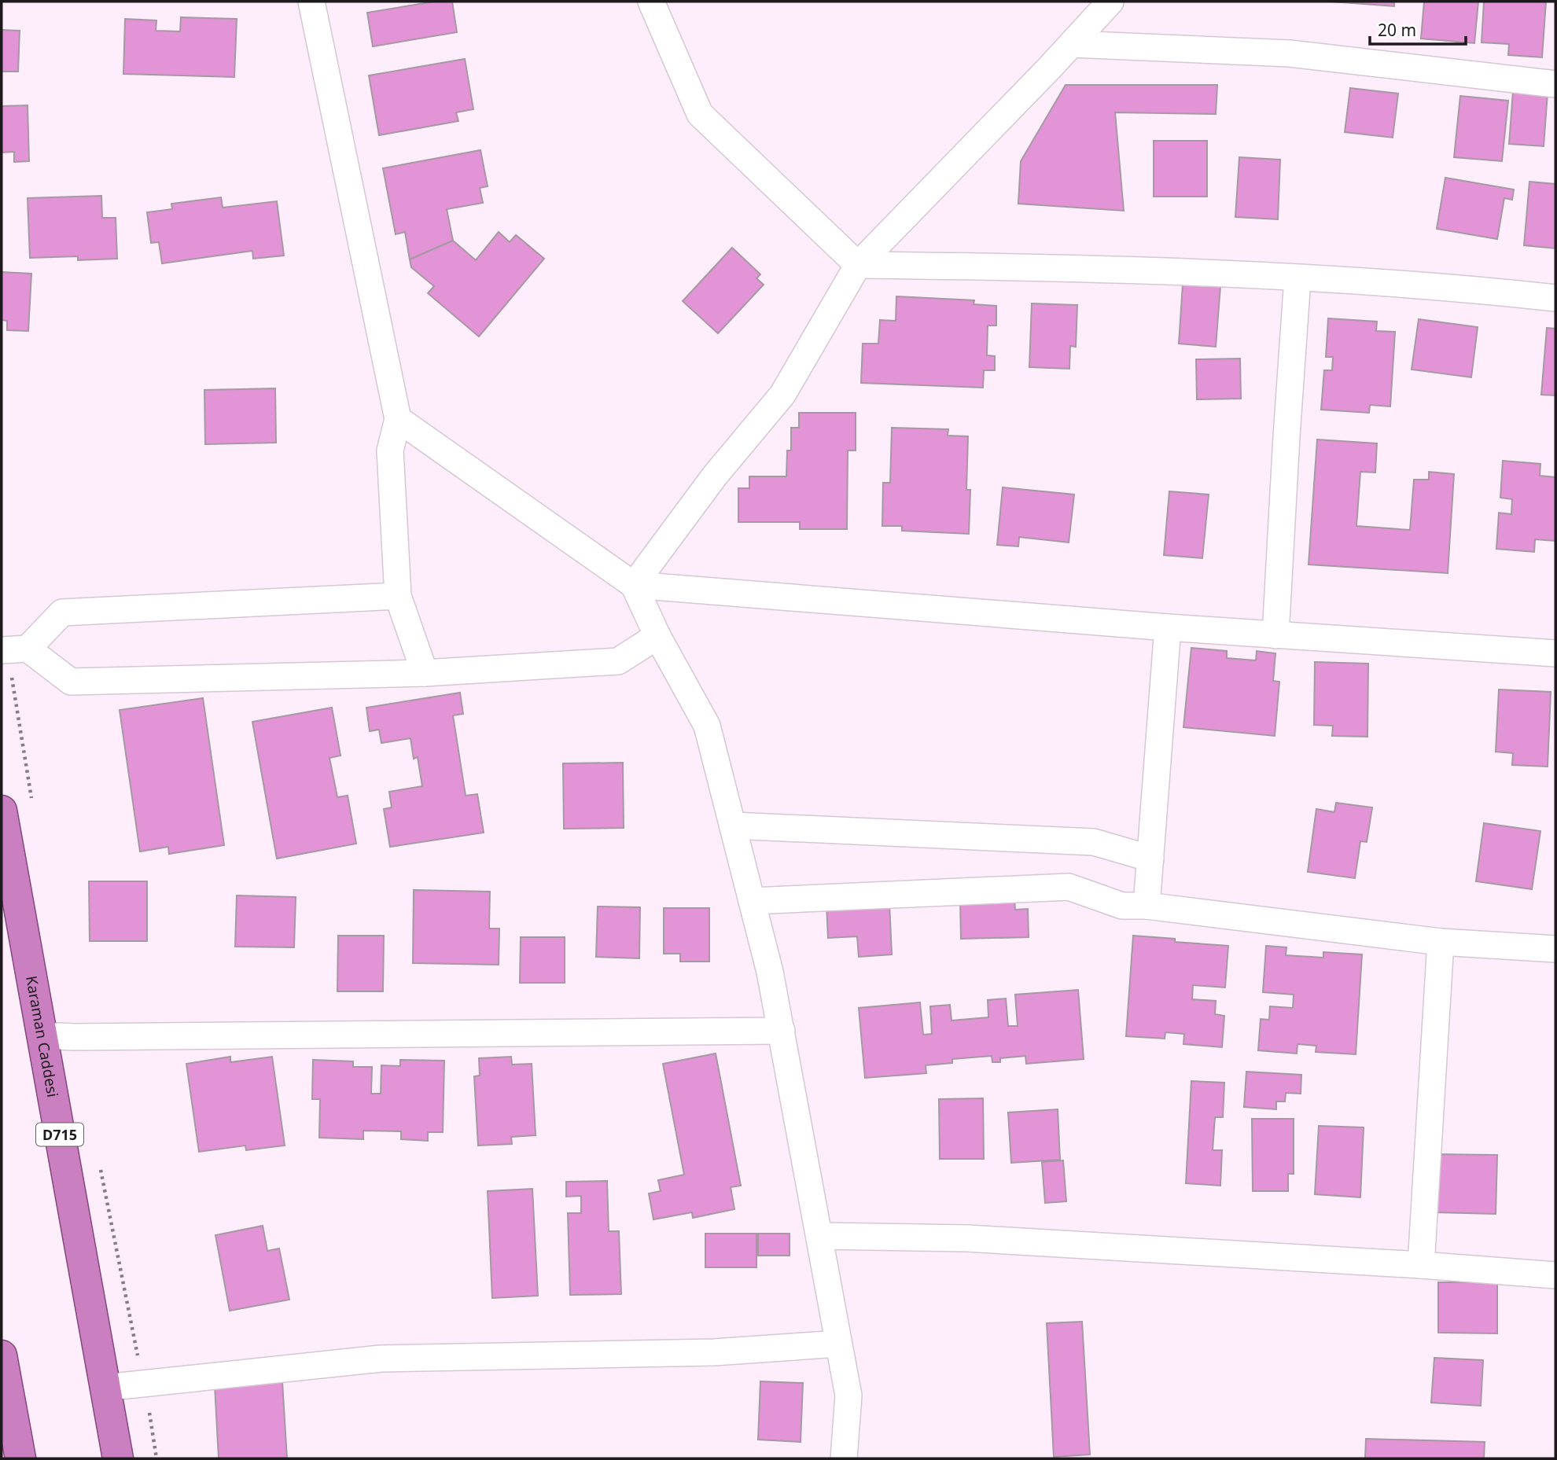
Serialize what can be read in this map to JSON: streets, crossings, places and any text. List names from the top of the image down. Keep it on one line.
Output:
{"streets":{"highway":["Karaman Caddesi","D715"]},"scale_bar":"20 m"}
